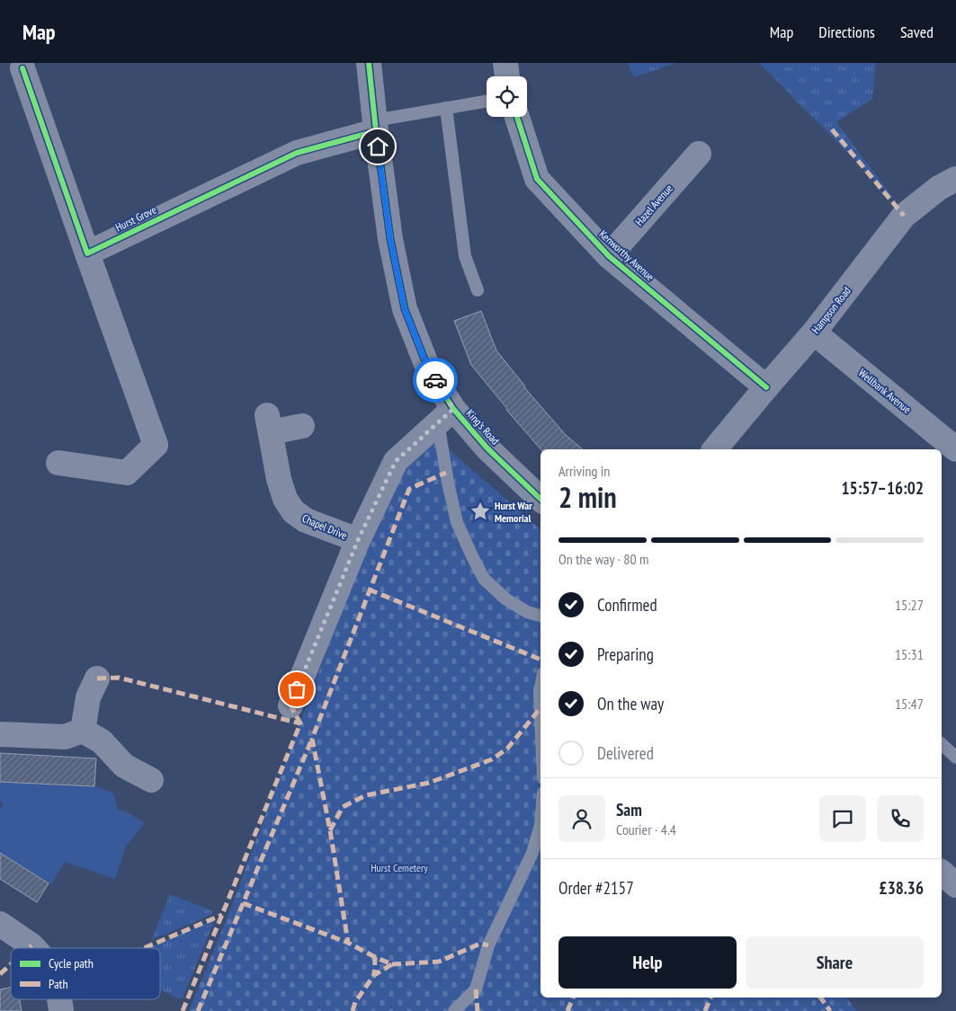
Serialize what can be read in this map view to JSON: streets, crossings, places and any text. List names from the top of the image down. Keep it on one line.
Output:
{"streets":{"street":["Hazel Avenue","Hurst Grove","Kenworthy Avenue","Hampson Road","Wellbank Avenue","King's Road","Chapel Drive"]},"crossings":[["Hazel Avenue","Kenworthy Avenue"],["Hurst Grove","King's Road"],["Kenworthy Avenue","Hampson Road"],["Hampson Road","Wellbank Avenue"]],"parks":["Hurst Cemetery"],"places":{"place":["Hurst War Memorial"]},"legend":["Cycle path","Path"],"page":{"header":"Map","nav":["Map","Directions","Saved"],"heading":["2 min","Arriving in","15:57–16:02"],"panel":["Sam","Courier · 4.4","Order #2157","£38.36"],"bar":"On the way · 80 m","list":[["Confirmed","15:27"],["Preparing","15:31"],["On the way","15:47"],"Delivered"],"buttons":["Help","Share"]}}
